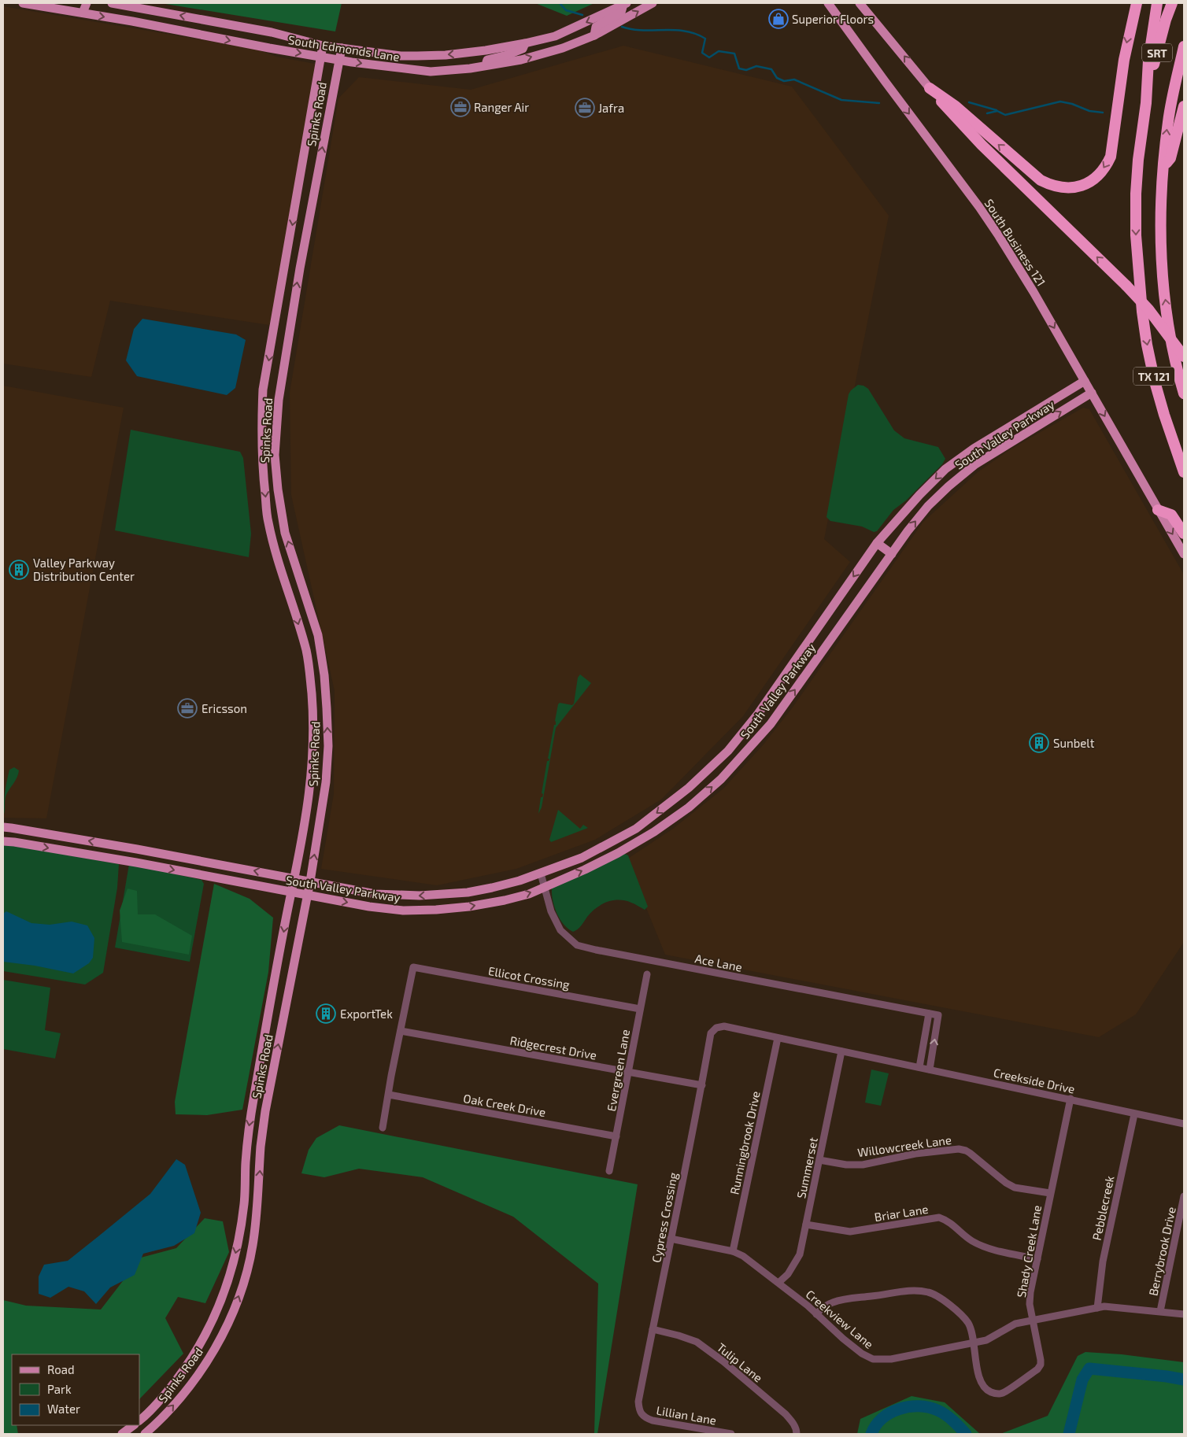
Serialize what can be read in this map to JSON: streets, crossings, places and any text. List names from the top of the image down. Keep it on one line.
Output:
{"streets":{"highway":["SRT","TX 121"],"main road":["South Edmonds Lane","Spinks Road","South Business 121","South Valley Parkway"],"street":["Ace Lane","Ellicot Crossing","Ridgecrest Drive","Evergreen Lane","Creekside Drive","Oak Creek Drive","Runningbrook Drive","Willowcreek Lane","Summerset","Pebblecreek","Briar Lane","Cypress Crossing","Shady Creek Lane","Berrybrook Drive","Creekview Lane","Tulip Lane","Lillian Lane"]},"crossings":[["South Edmonds Lane","Spinks Road"],["SRT","TX 121"],["Spinks Road","South Valley Parkway"],["South Business 121","South Valley Parkway"],["South Valley Parkway","Ace Lane"],["Ace Lane","Creekside Drive"],["Ellicot Crossing","Ridgecrest Drive"],["Ellicot Crossing","Evergreen Lane"],["Ridgecrest Drive","Evergreen Lane"],["Ridgecrest Drive","Cypress Crossing"],["Evergreen Lane","Oak Creek Drive"],["Creekside Drive","Runningbrook Drive"],["Creekside Drive","Summerset"],["Creekside Drive","Pebblecreek"],["Creekside Drive","Cypress Crossing"],["Creekside Drive","Shady Creek Lane"],["Runningbrook Drive","Creekview Lane"],["Willowcreek Lane","Summerset"],["Willowcreek Lane","Shady Creek Lane"],["Summerset","Briar Lane"],["Summerset","Creekview Lane"],["Pebblecreek","Creekview Lane"],["Briar Lane","Shady Creek Lane"],["Cypress Crossing","Creekview Lane"],["Cypress Crossing","Tulip Lane"],["Cypress Crossing","Lillian Lane"],["Shady Creek Lane","Creekview Lane"],["Berrybrook Drive","Creekview Lane"]],"one_way":["South Business 121"],"places":{"shop":["Superior Floors"],"office":["Ranger Air","Jafra","Ericsson"],"building":["Valley Parkway Distribution Center","Sunbelt","ExportTek"]},"legend":["Road","Park","Water"]}
